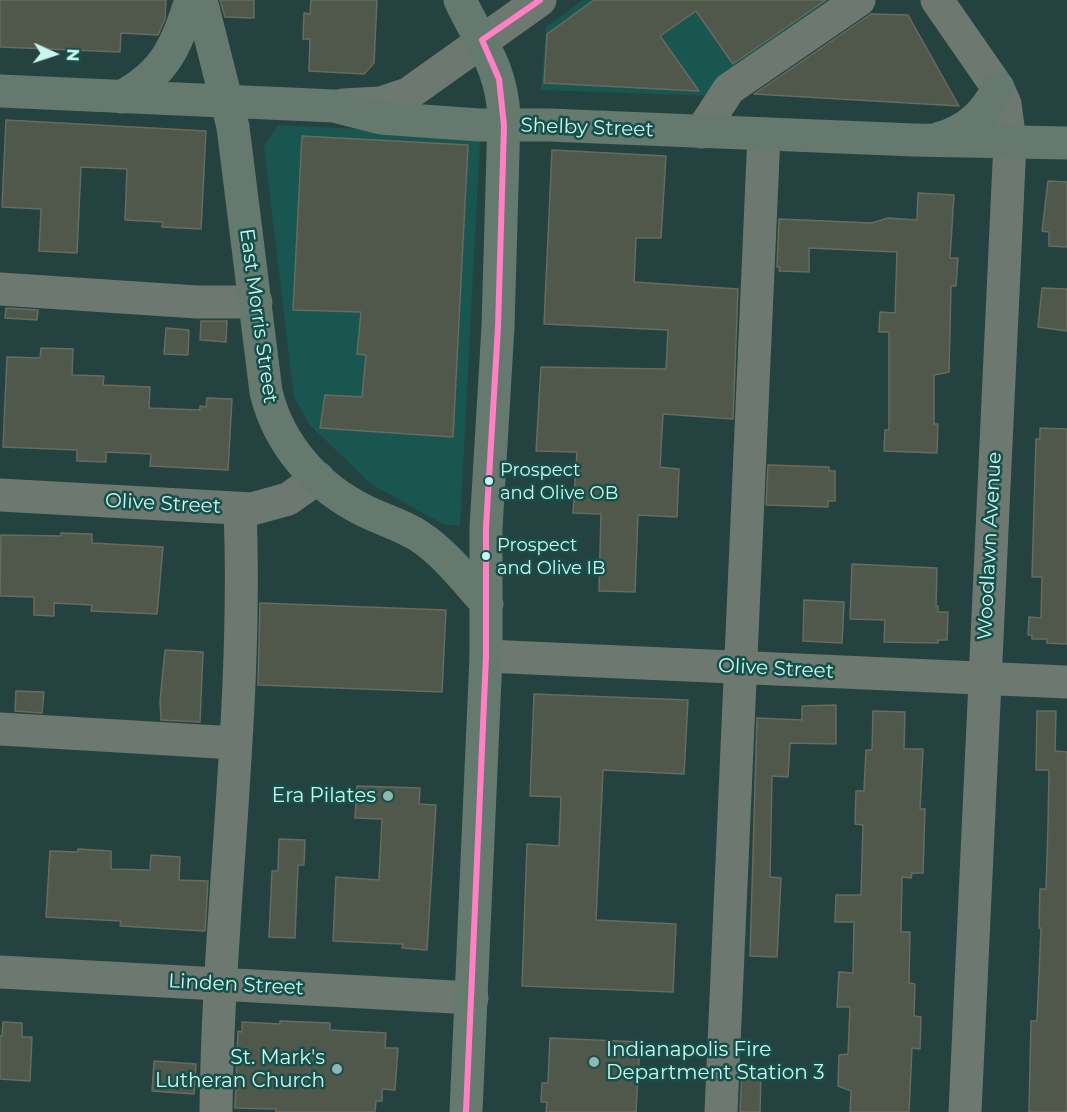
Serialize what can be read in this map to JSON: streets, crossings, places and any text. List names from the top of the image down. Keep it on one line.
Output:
{"streets":{"main road":["Shelby Street","East Morris Street"],"street":["Olive Street","Woodlawn Avenue","Linden Street"]},"crossings":[["Shelby Street","East Morris Street"],["Shelby Street","Woodlawn Avenue"],["East Morris Street","Olive Street"],["Olive Street","Woodlawn Avenue"]],"places":["Prospect and Olive OB","Prospect and Olive IB","Era Pilates","Indianapolis Fire Department Station 3","St. Mark's Lutheran Church"],"north":"right"}
